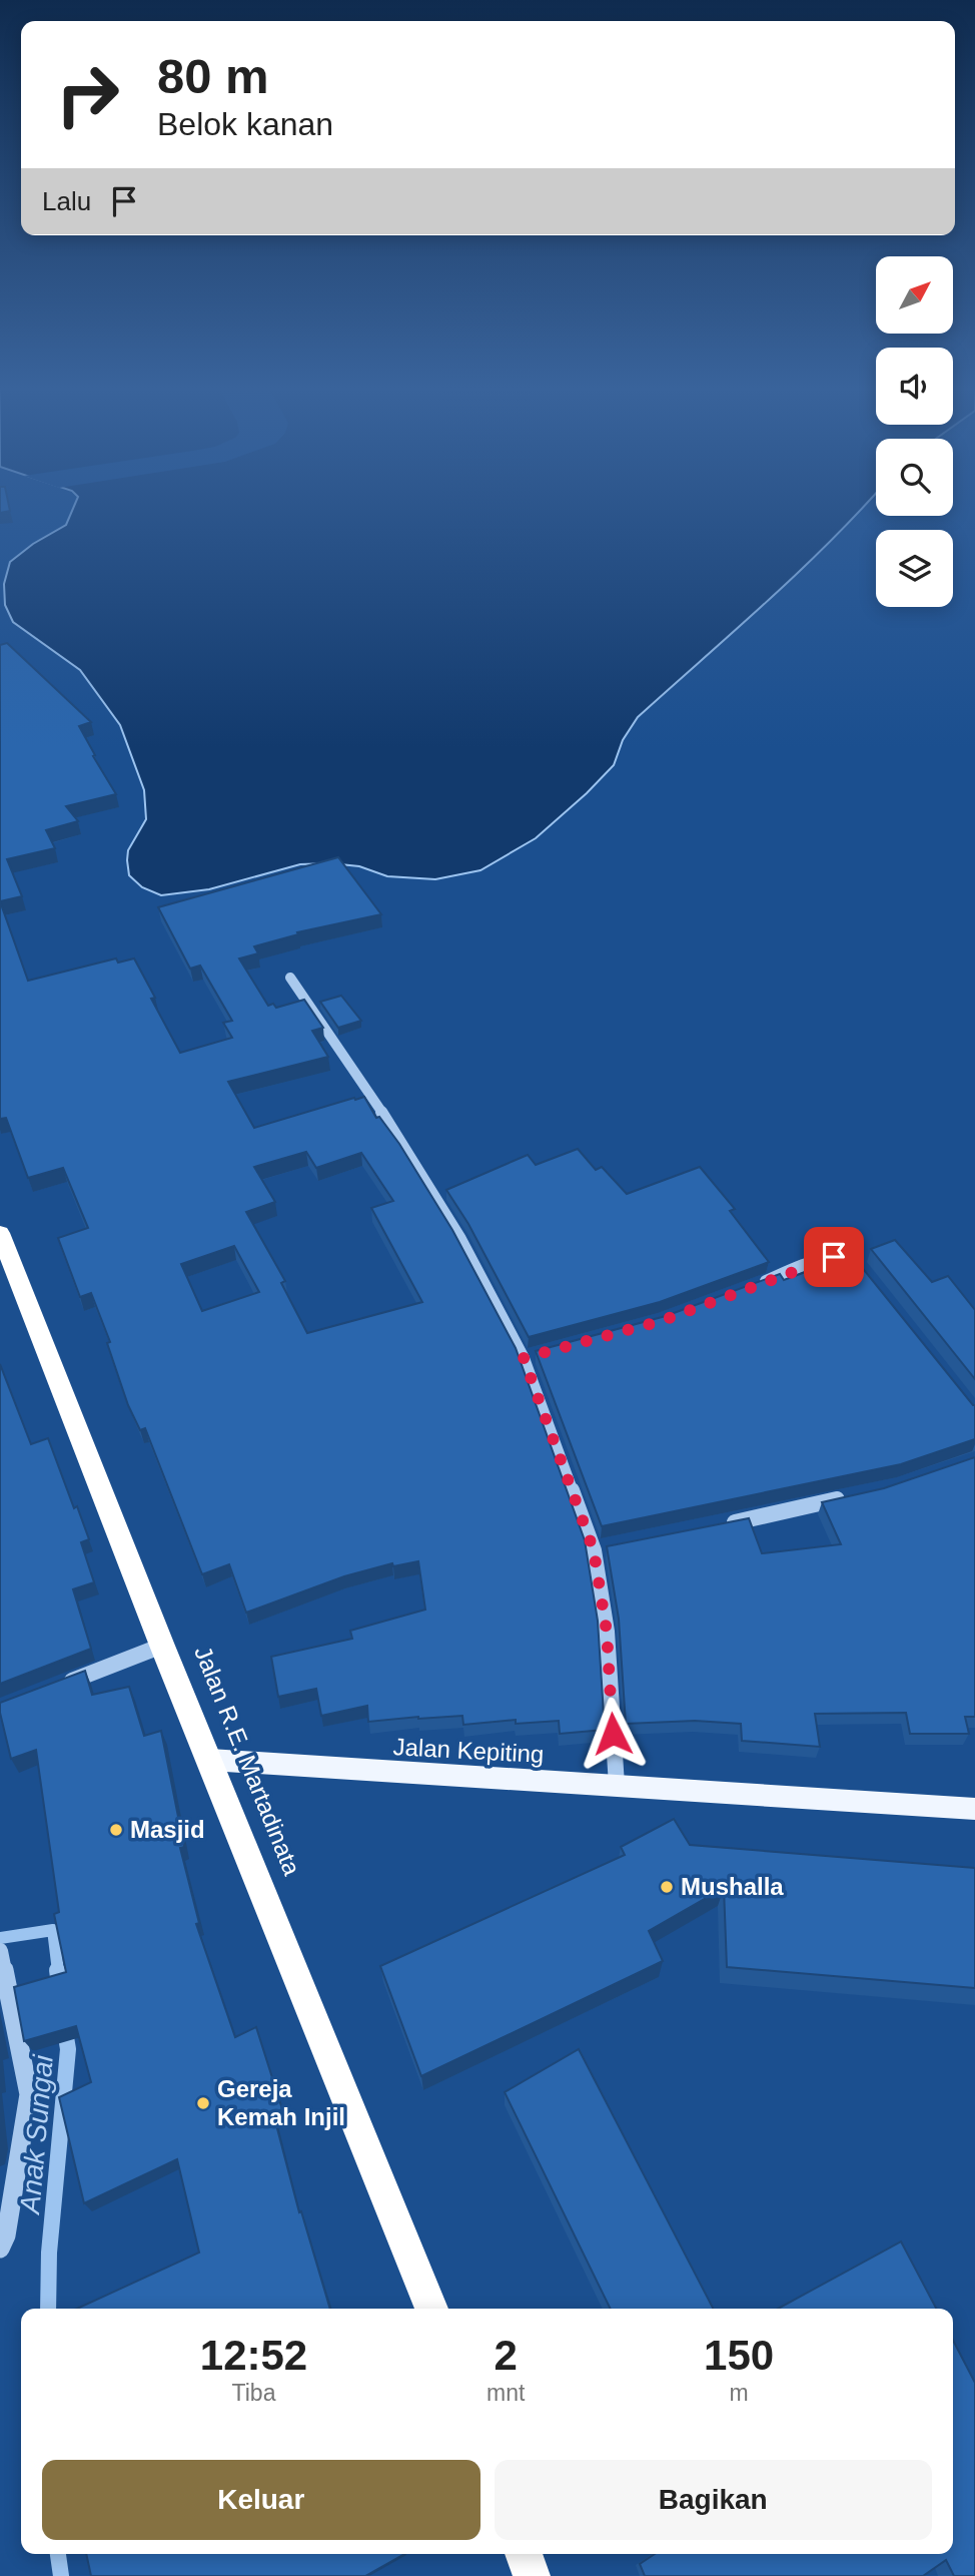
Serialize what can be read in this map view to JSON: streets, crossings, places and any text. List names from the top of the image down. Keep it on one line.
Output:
{"streets":{"highway":["Jalan R.E. Martadinata"],"main road":["Jalan Kepiting"]},"crossings":[["Jalan Kepiting","Jalan R.E. Martadinata"]],"water":["Anak Sungai"],"places":["Masjid","Mushalla","Gereja Kemah Injil"],"north":"top right","page":{"turn":["80 m","Belok kanan"],"then":"Lalu","eta":["12:52","Tiba","2","mnt","150","m"],"buttons":["Keluar","Bagikan"]}}
